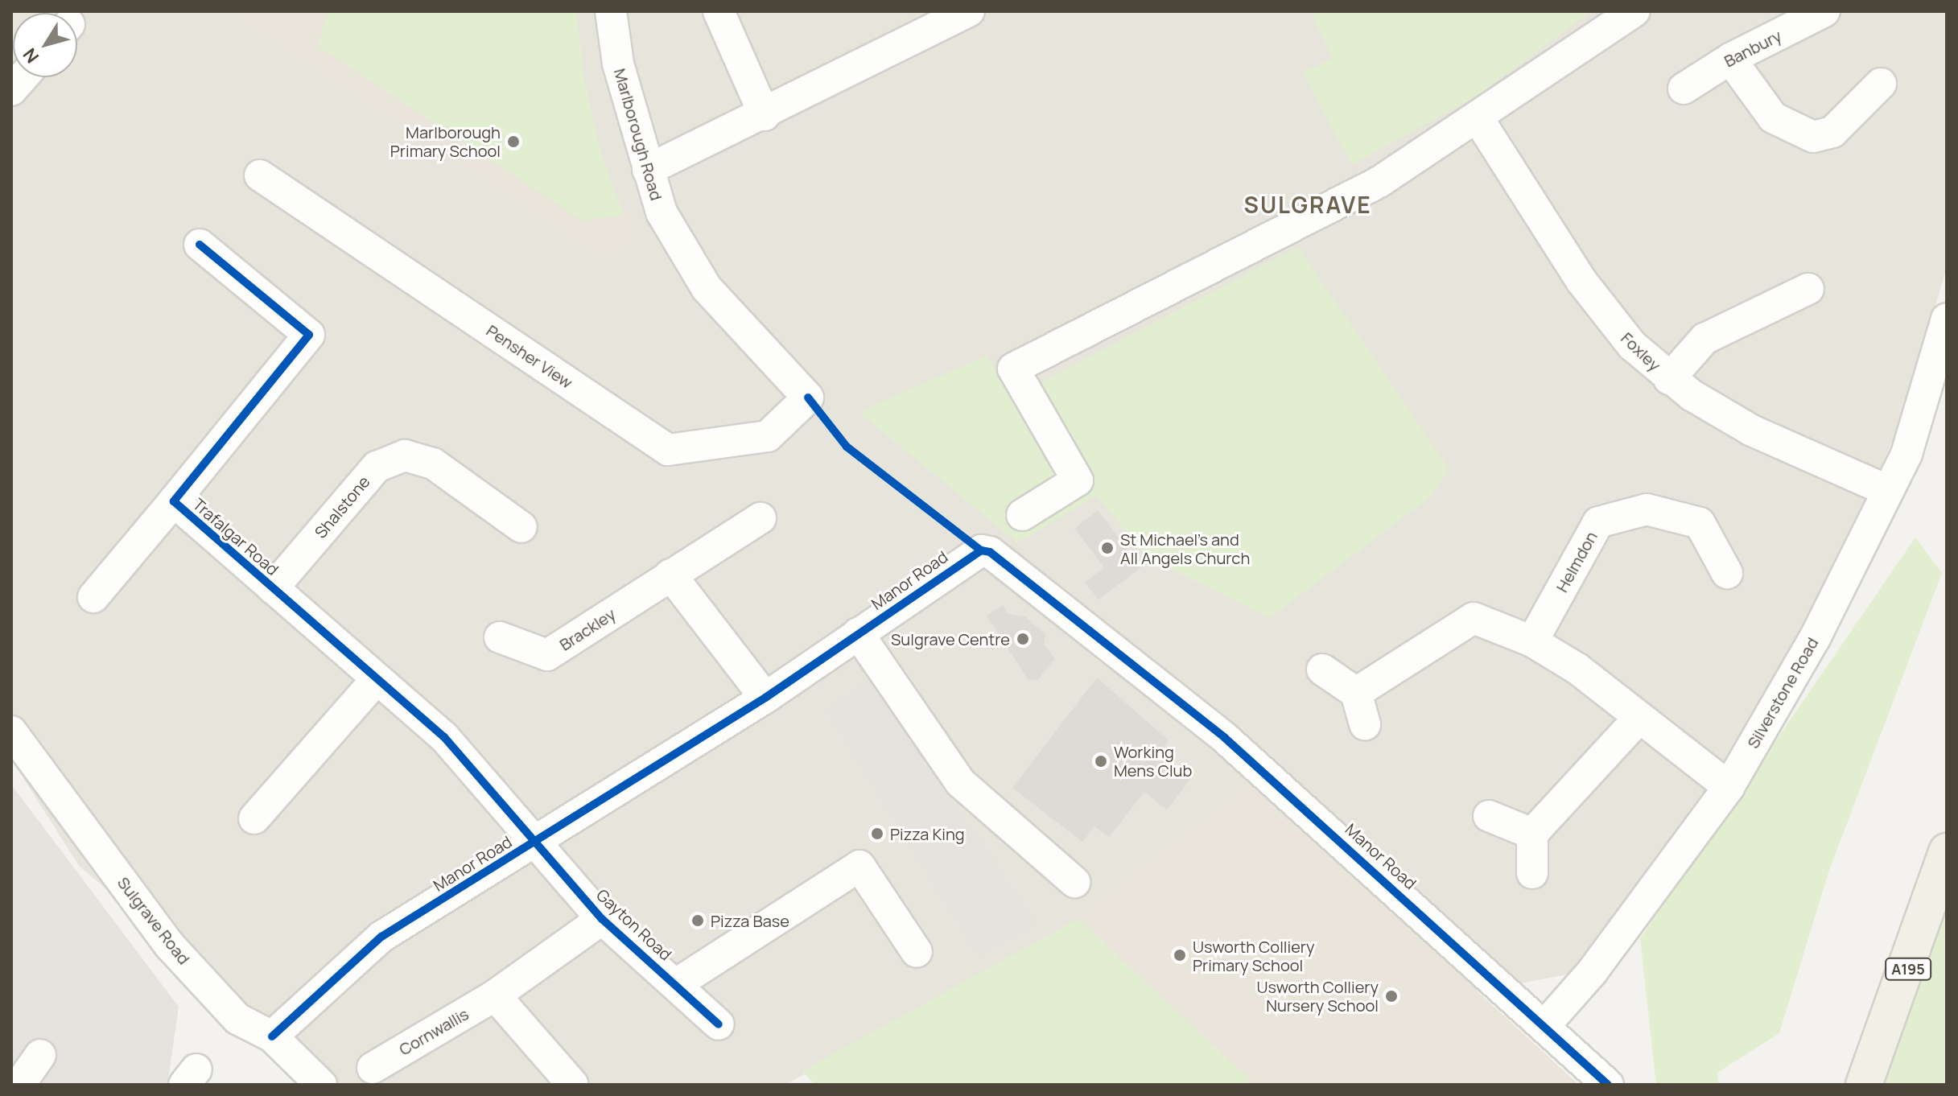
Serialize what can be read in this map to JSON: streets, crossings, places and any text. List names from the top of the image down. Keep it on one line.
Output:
{"streets":{"main road":["A195"],"street":["Banbury","Marlborough Road","Foxley","Pensher View","Shalstone","Trafalgar Road","Helmdon","Manor Road","Brackley","Silverstone Road","Sulgrave Road","Gayton Road","Cornwallis"]},"crossings":[["Marlborough Road","Pensher View"],["Foxley","Silverstone Road"],["Shalstone","Trafalgar Road"],["Trafalgar Road","Manor Road"],["Trafalgar Road","Gayton Road"],["Manor Road","Silverstone Road"],["Manor Road","Sulgrave Road"],["Manor Road","Gayton Road"],["Gayton Road","Cornwallis"]],"districts":["SULGRAVE"],"places":["Marlborough Primary School","St Michael's and All Angels Church","Sulgrave Centre","Working Mens Club","Pizza King","Pizza Base","Usworth Colliery Primary School","Usworth Colliery Nursery School"],"north":"bottom left"}
